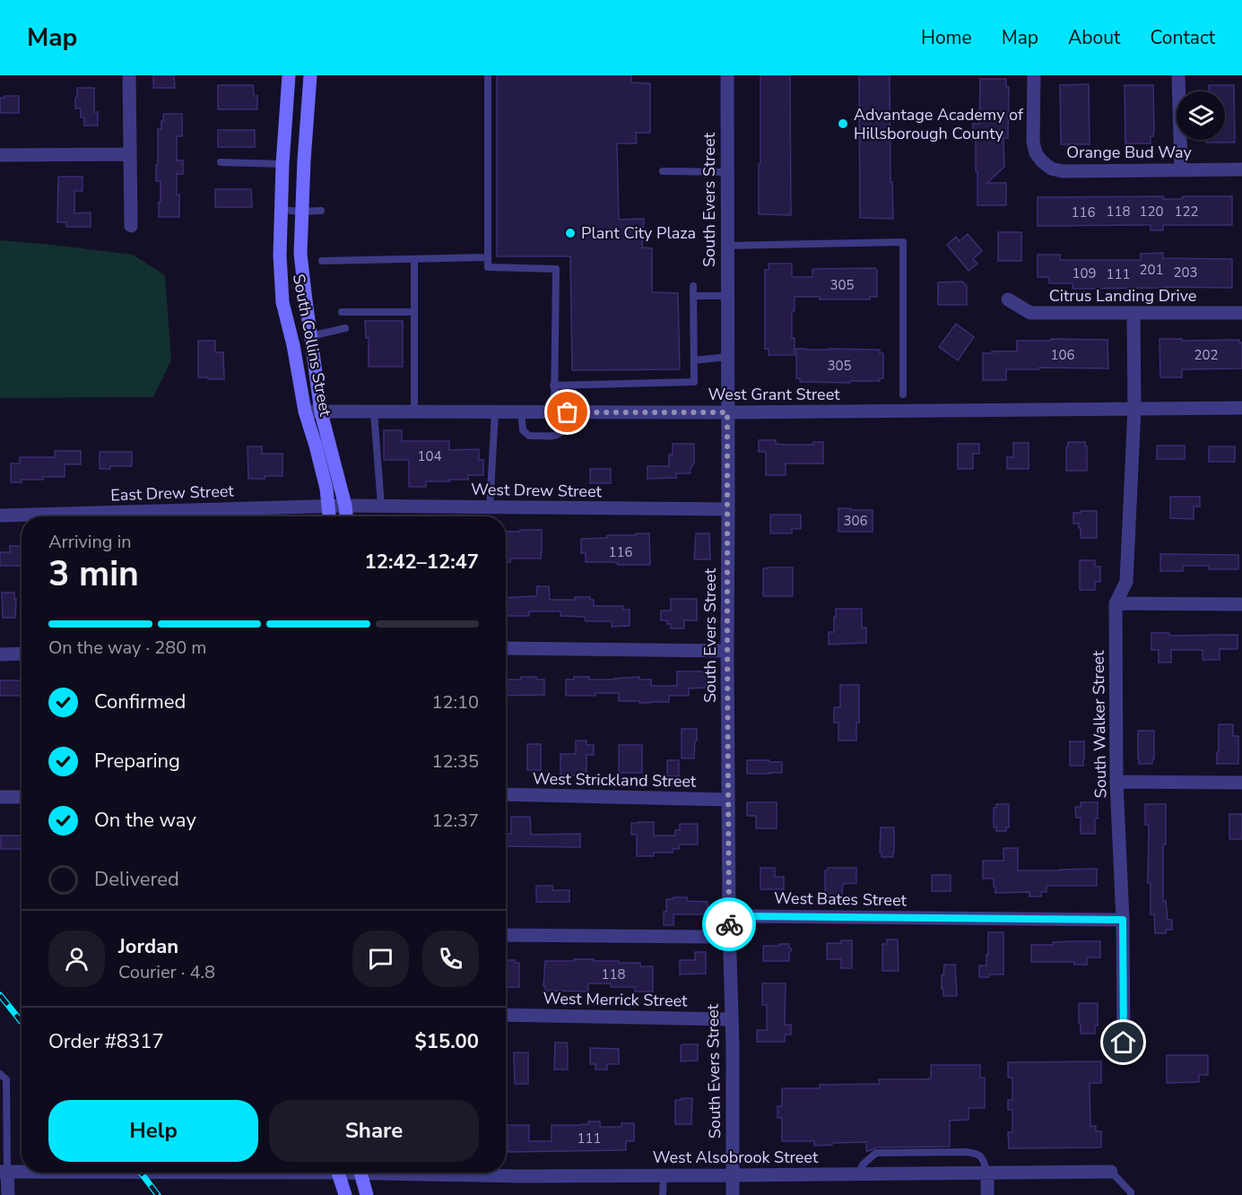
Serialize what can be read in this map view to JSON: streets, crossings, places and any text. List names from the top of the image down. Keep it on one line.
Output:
{"streets":{"main road":["South Collins Street"],"street":["Orange Bud Way","South Evers Street","Citrus Landing Drive","West Grant Street","West Drew Street","East Drew Street","South Walker Street","West Strickland Street","West Bates Street","West Merrick Street","West Alsobrook Street"]},"crossings":[["South Evers Street","West Grant Street"],["South Evers Street","West Drew Street"],["South Evers Street","West Strickland Street"],["South Evers Street","West Bates Street"],["South Evers Street","West Merrick Street"],["South Evers Street","West Alsobrook Street"],["Citrus Landing Drive","South Walker Street"],["South Collins Street","West Grant Street"],["South Collins Street","West Drew Street"],["South Collins Street","East Drew Street"],["West Grant Street","South Walker Street"],["West Drew Street","East Drew Street"],["South Walker Street","West Bates Street"]],"places":["Advantage Academy of Hillsborough County","Plant City Plaza"],"house_numbers":["118","120","122","116","201","203","109","111","305","106","202","305","104","306","116","118","111"],"page":{"header":"Map","nav":["Home","Map","About","Contact"],"heading":["3 min","Arriving in","12:42–12:47"],"panel":["Jordan","Courier · 4.8","Order #8317","$15.00"],"bar":"On the way · 280 m","list":[["Confirmed","12:10"],["Preparing","12:35"],["On the way","12:37"],"Delivered"],"buttons":["Help","Share"]}}
